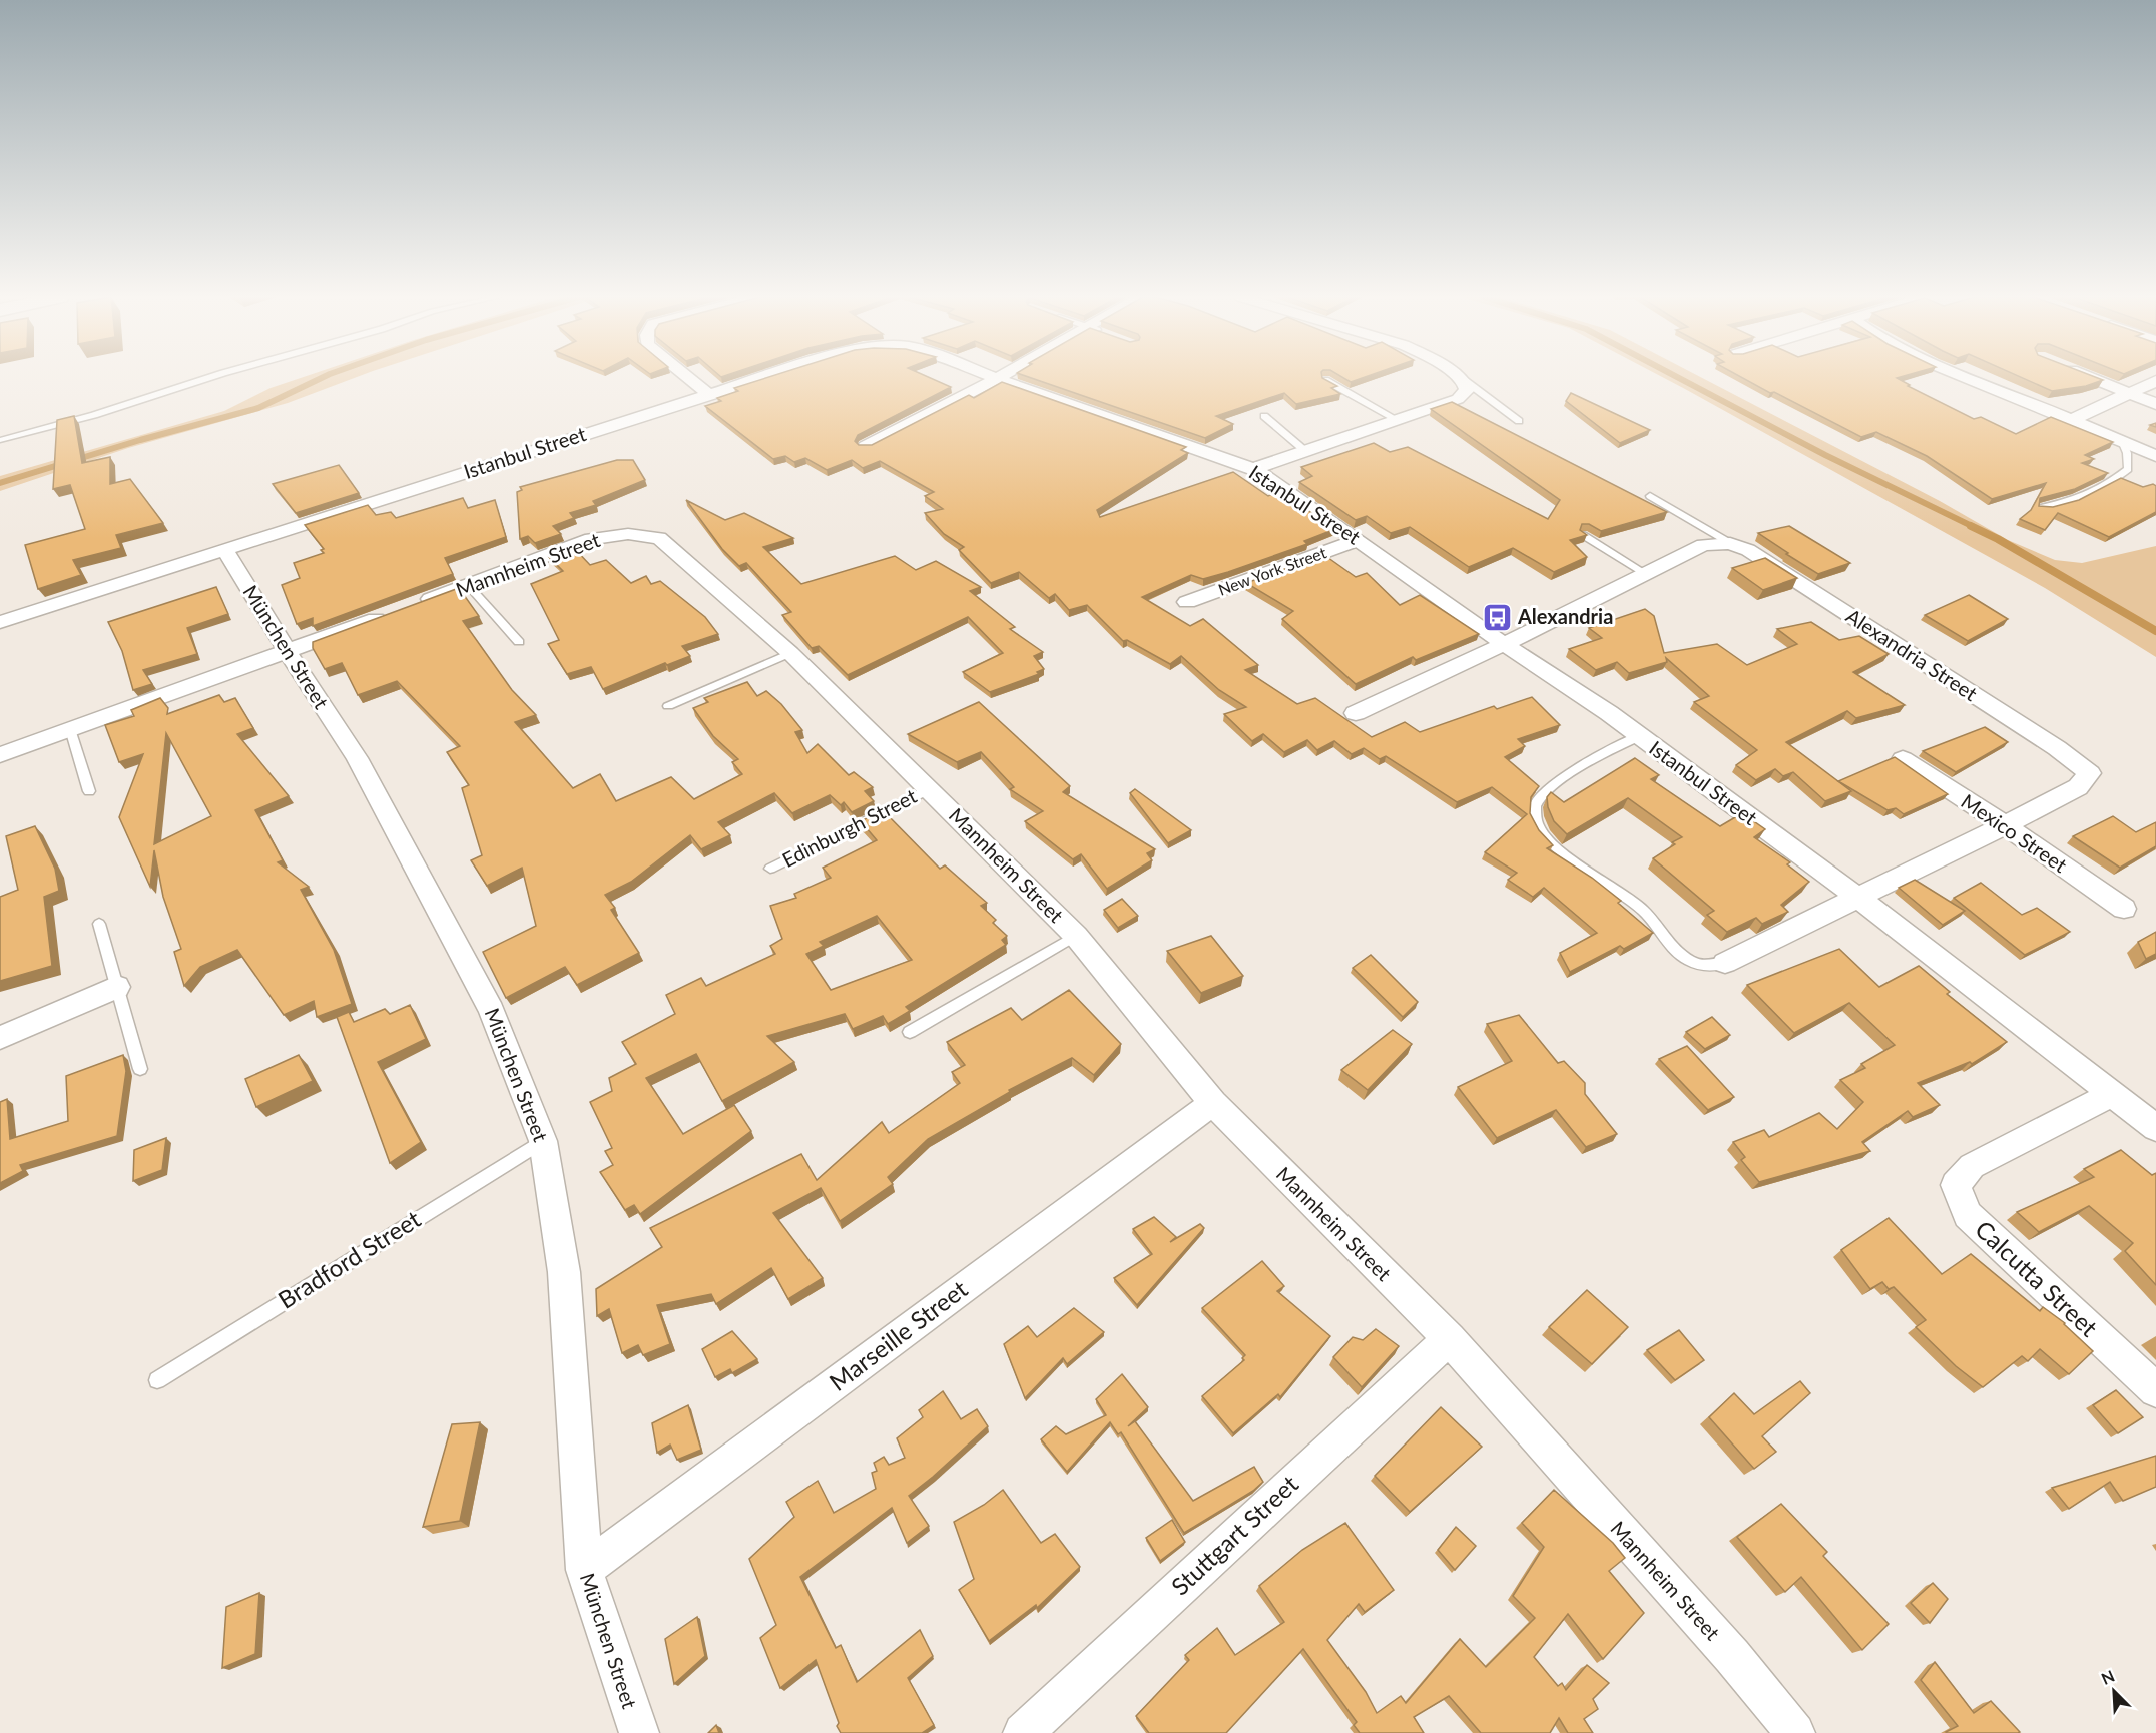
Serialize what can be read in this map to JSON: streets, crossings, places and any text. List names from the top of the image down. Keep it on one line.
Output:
{"streets":{"street":["Istanbul Street","Mannheim Street","New York Street","München Street","Alexandria Street","Mexico Street","Calcutta Street","Marseille Street","Stuttgart Street"],"lane":["Edinburgh Street","Bradford Street"]},"crossings":[["Istanbul Street","New York Street"],["Istanbul Street","München Street"],["Istanbul Street","Alexandria Street"],["Istanbul Street","Calcutta Street"],["Mannheim Street","München Street"],["Mannheim Street","Edinburgh Street"],["Mannheim Street","Marseille Street"],["Mannheim Street","Stuttgart Street"],["München Street","Bradford Street"],["München Street","Marseille Street"],["Alexandria Street","Mexico Street"]],"places":{"bus stop":["Alexandria"]},"north":"top left"}
